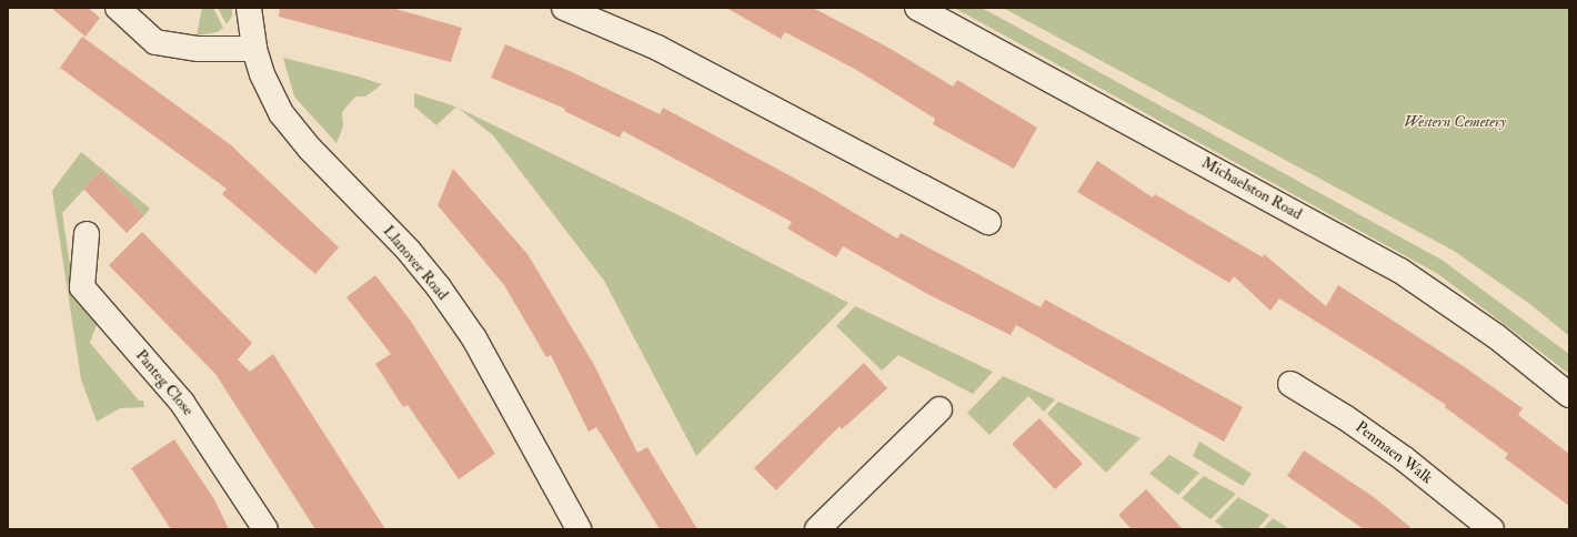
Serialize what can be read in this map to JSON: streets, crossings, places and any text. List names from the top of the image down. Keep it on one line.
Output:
{"streets":{"street":["Michaelston Road","Llanover Road","Panteg Close","Penmaen Walk"]},"parks":["Western Cemetery"]}
